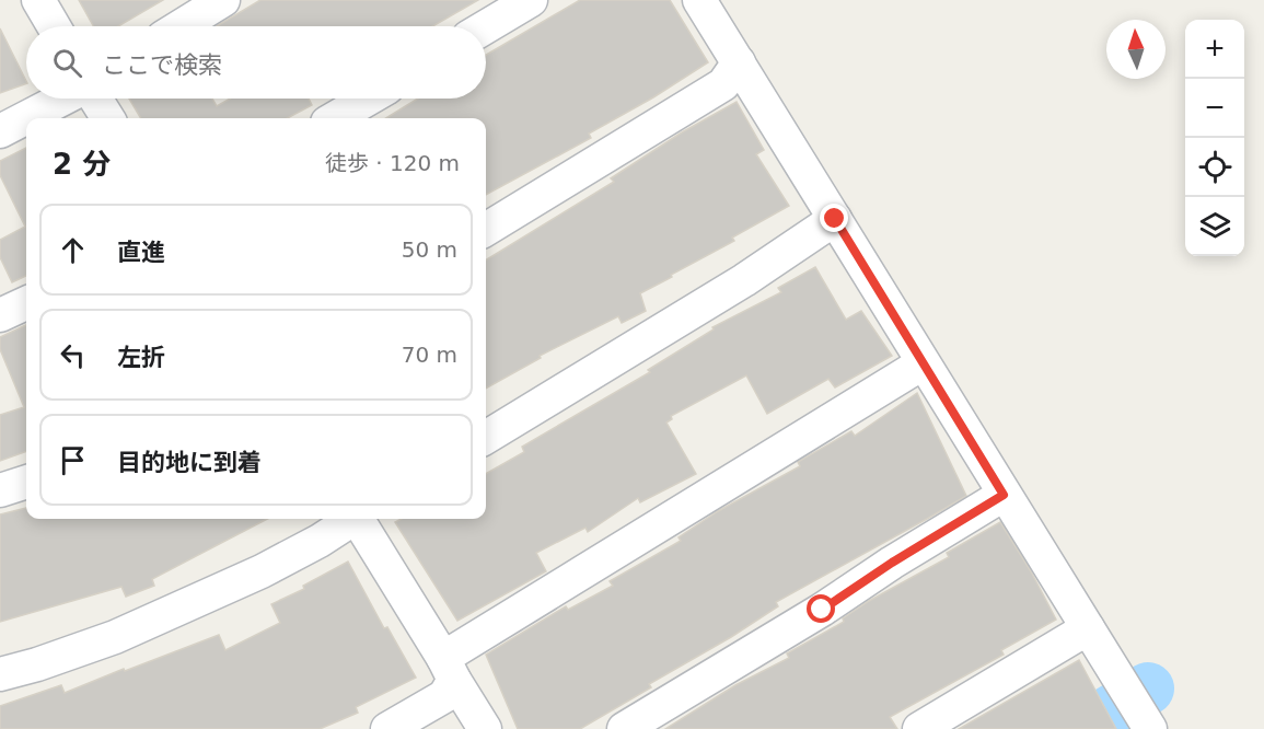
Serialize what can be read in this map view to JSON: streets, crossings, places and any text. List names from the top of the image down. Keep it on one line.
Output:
{"north":"top","page":{"map_buttons":["+","−"],"search":"ここで検索","heading":["2 分","徒歩 · 120 m"],"list":[["直進","50 m"],["左折","70 m"],"目的地に到着"]}}
